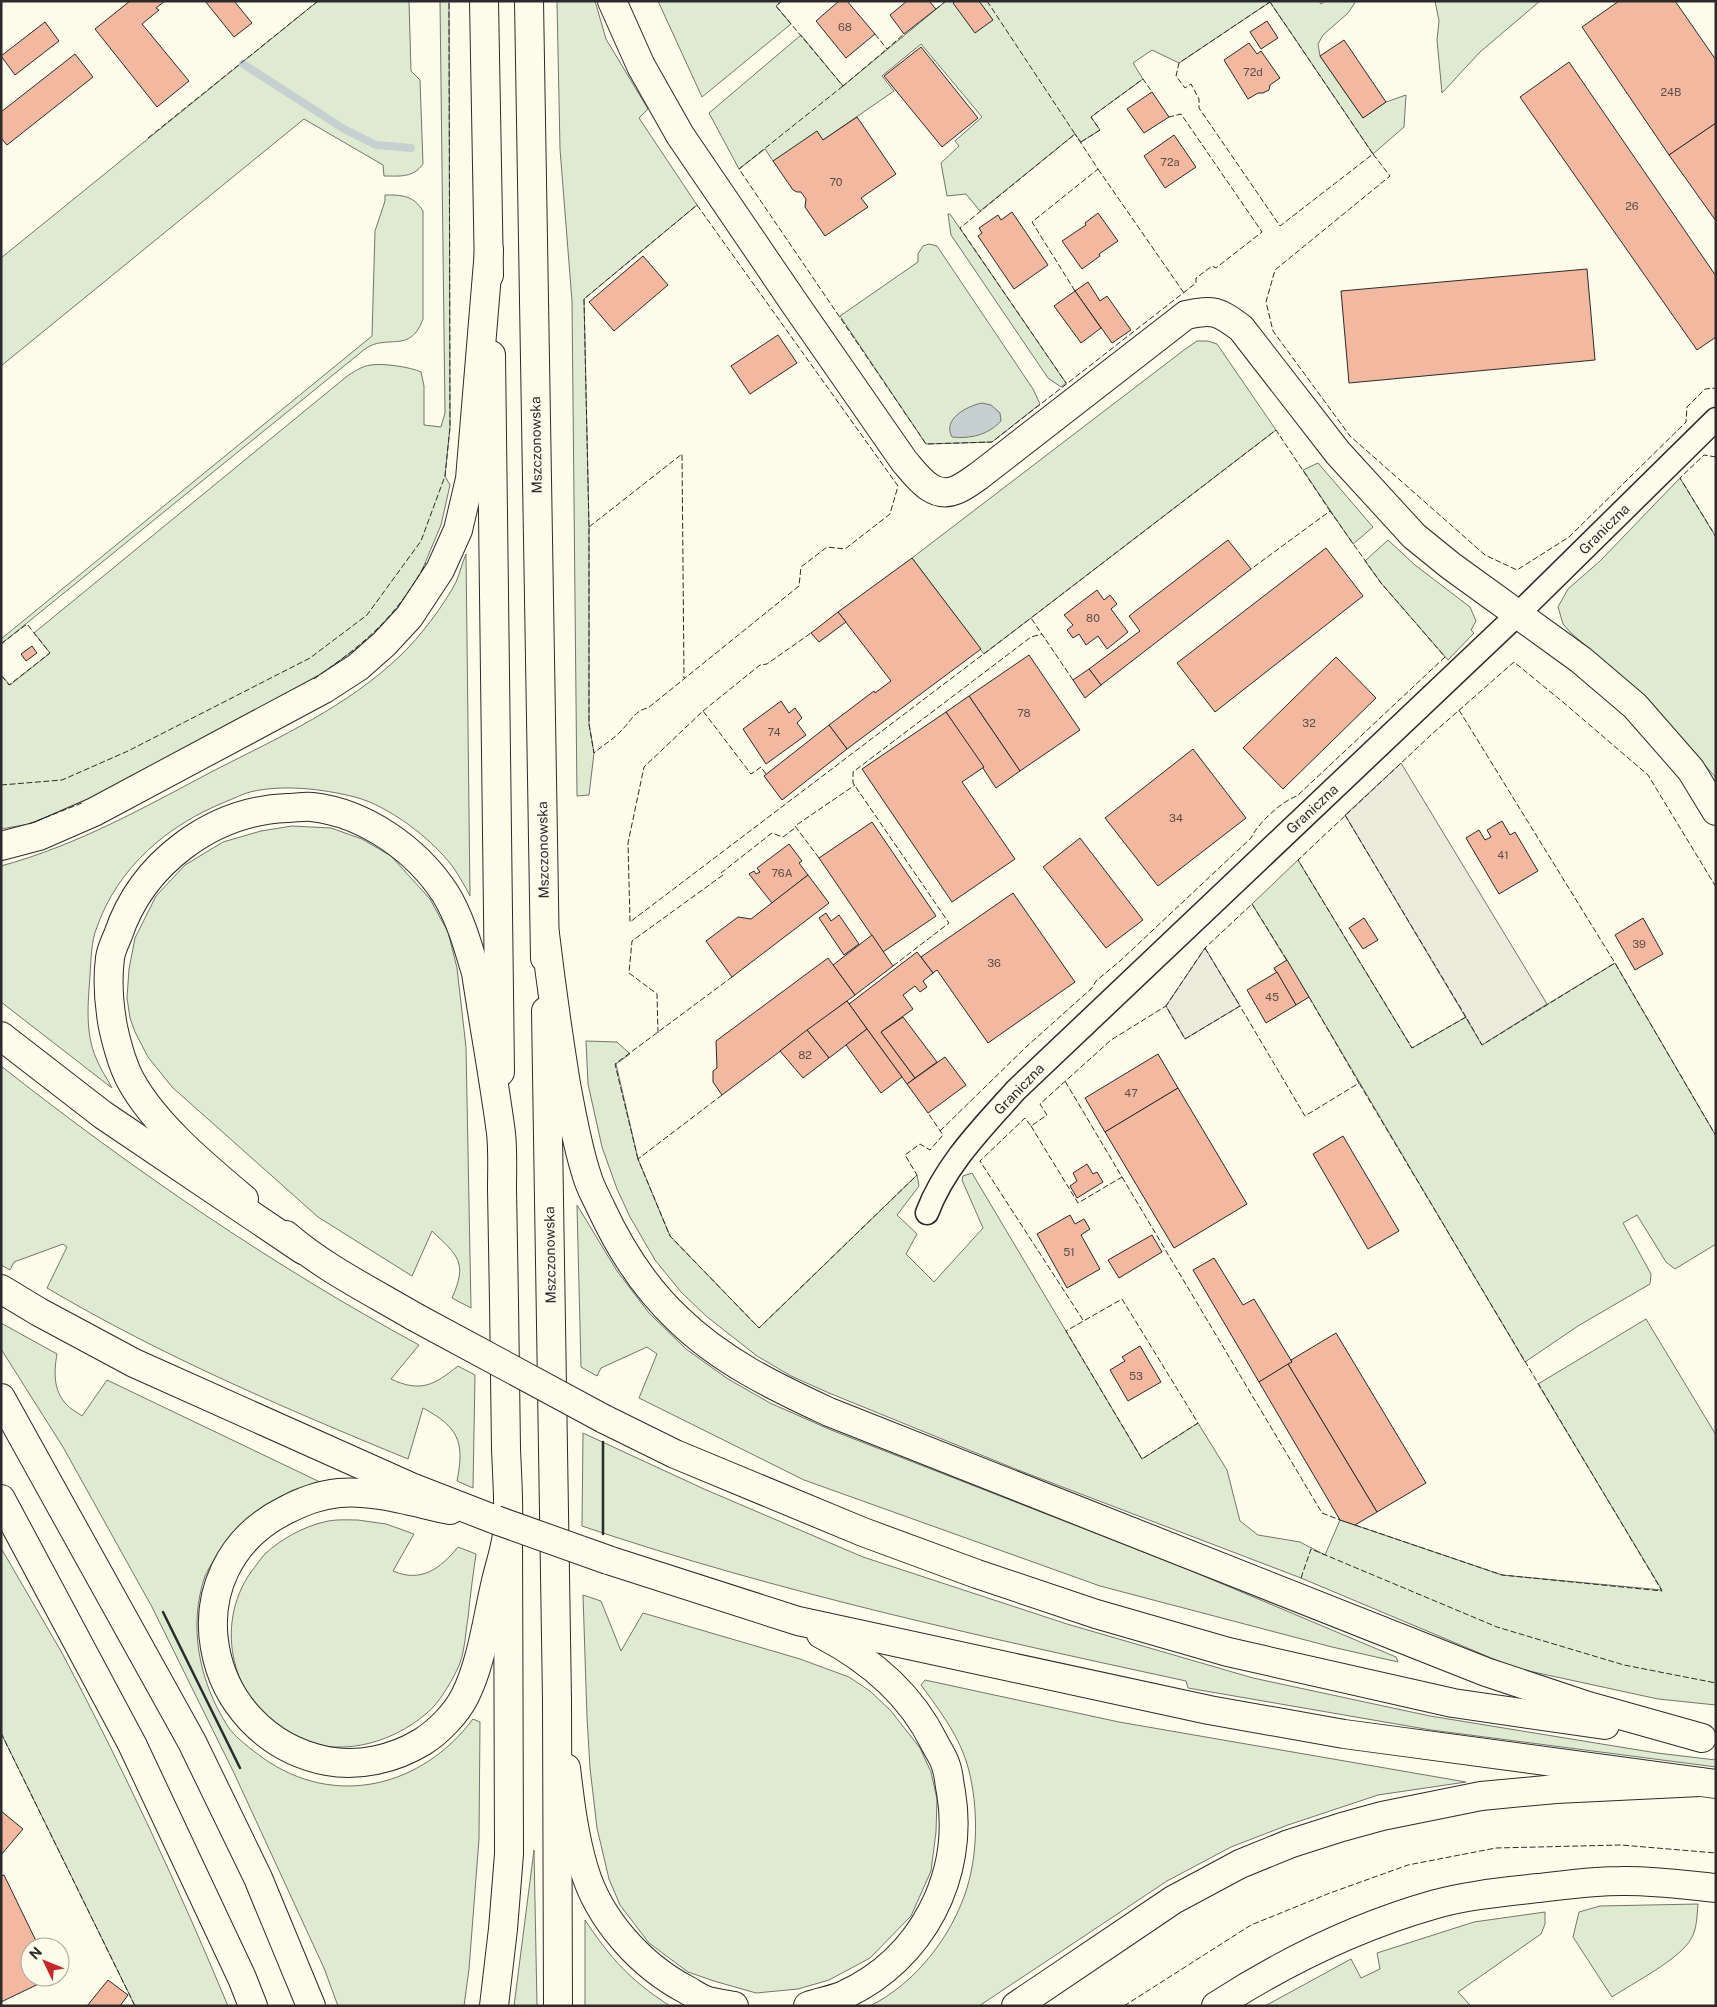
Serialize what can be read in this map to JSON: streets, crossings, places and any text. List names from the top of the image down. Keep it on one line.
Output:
{"streets":{"main road":["Mszczonowska"],"street":["Graniczna"]},"house_numbers":["68","72d","24B","72a","70","26","80","78","32","74","34","41","76A","39","36","45","82","47","51","53"],"north":"top left"}
